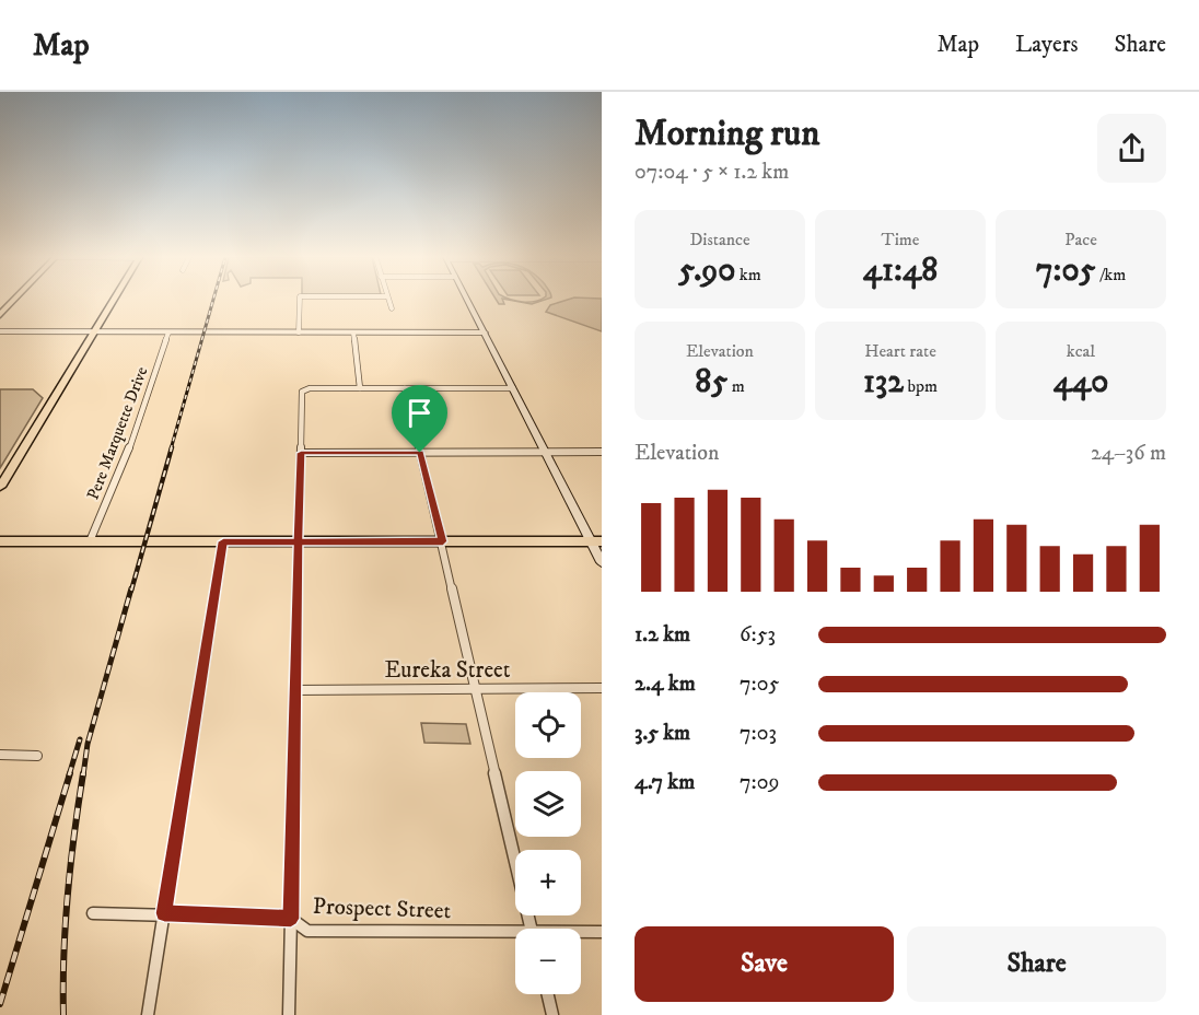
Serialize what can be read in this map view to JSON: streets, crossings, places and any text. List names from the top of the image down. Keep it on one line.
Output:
{"streets":{"street":["Pere Marquette Drive","Eureka Street","Prospect Street"]},"page":{"header":"Map","nav":["Map","Layers","Share"],"heading":["Morning run","07:04 · 5 × 1.2 km"],"stats":[["Distance","5.90 km"],["Time","41:48"],["Pace","7:05 /km"],["Elevation","85 m"],["Heart rate","132 bpm"],["kcal","440"]],"chart":["Elevation","24–36 m"],"list":[{"name":"1.2 km","note":"6:53"},{"name":"2.4 km","note":"7:05"},{"name":"3.5 km","note":"7:03"},{"name":"4.7 km","note":"7:09"}],"map_buttons":["+","−"],"buttons":["Save","Share"]}}
